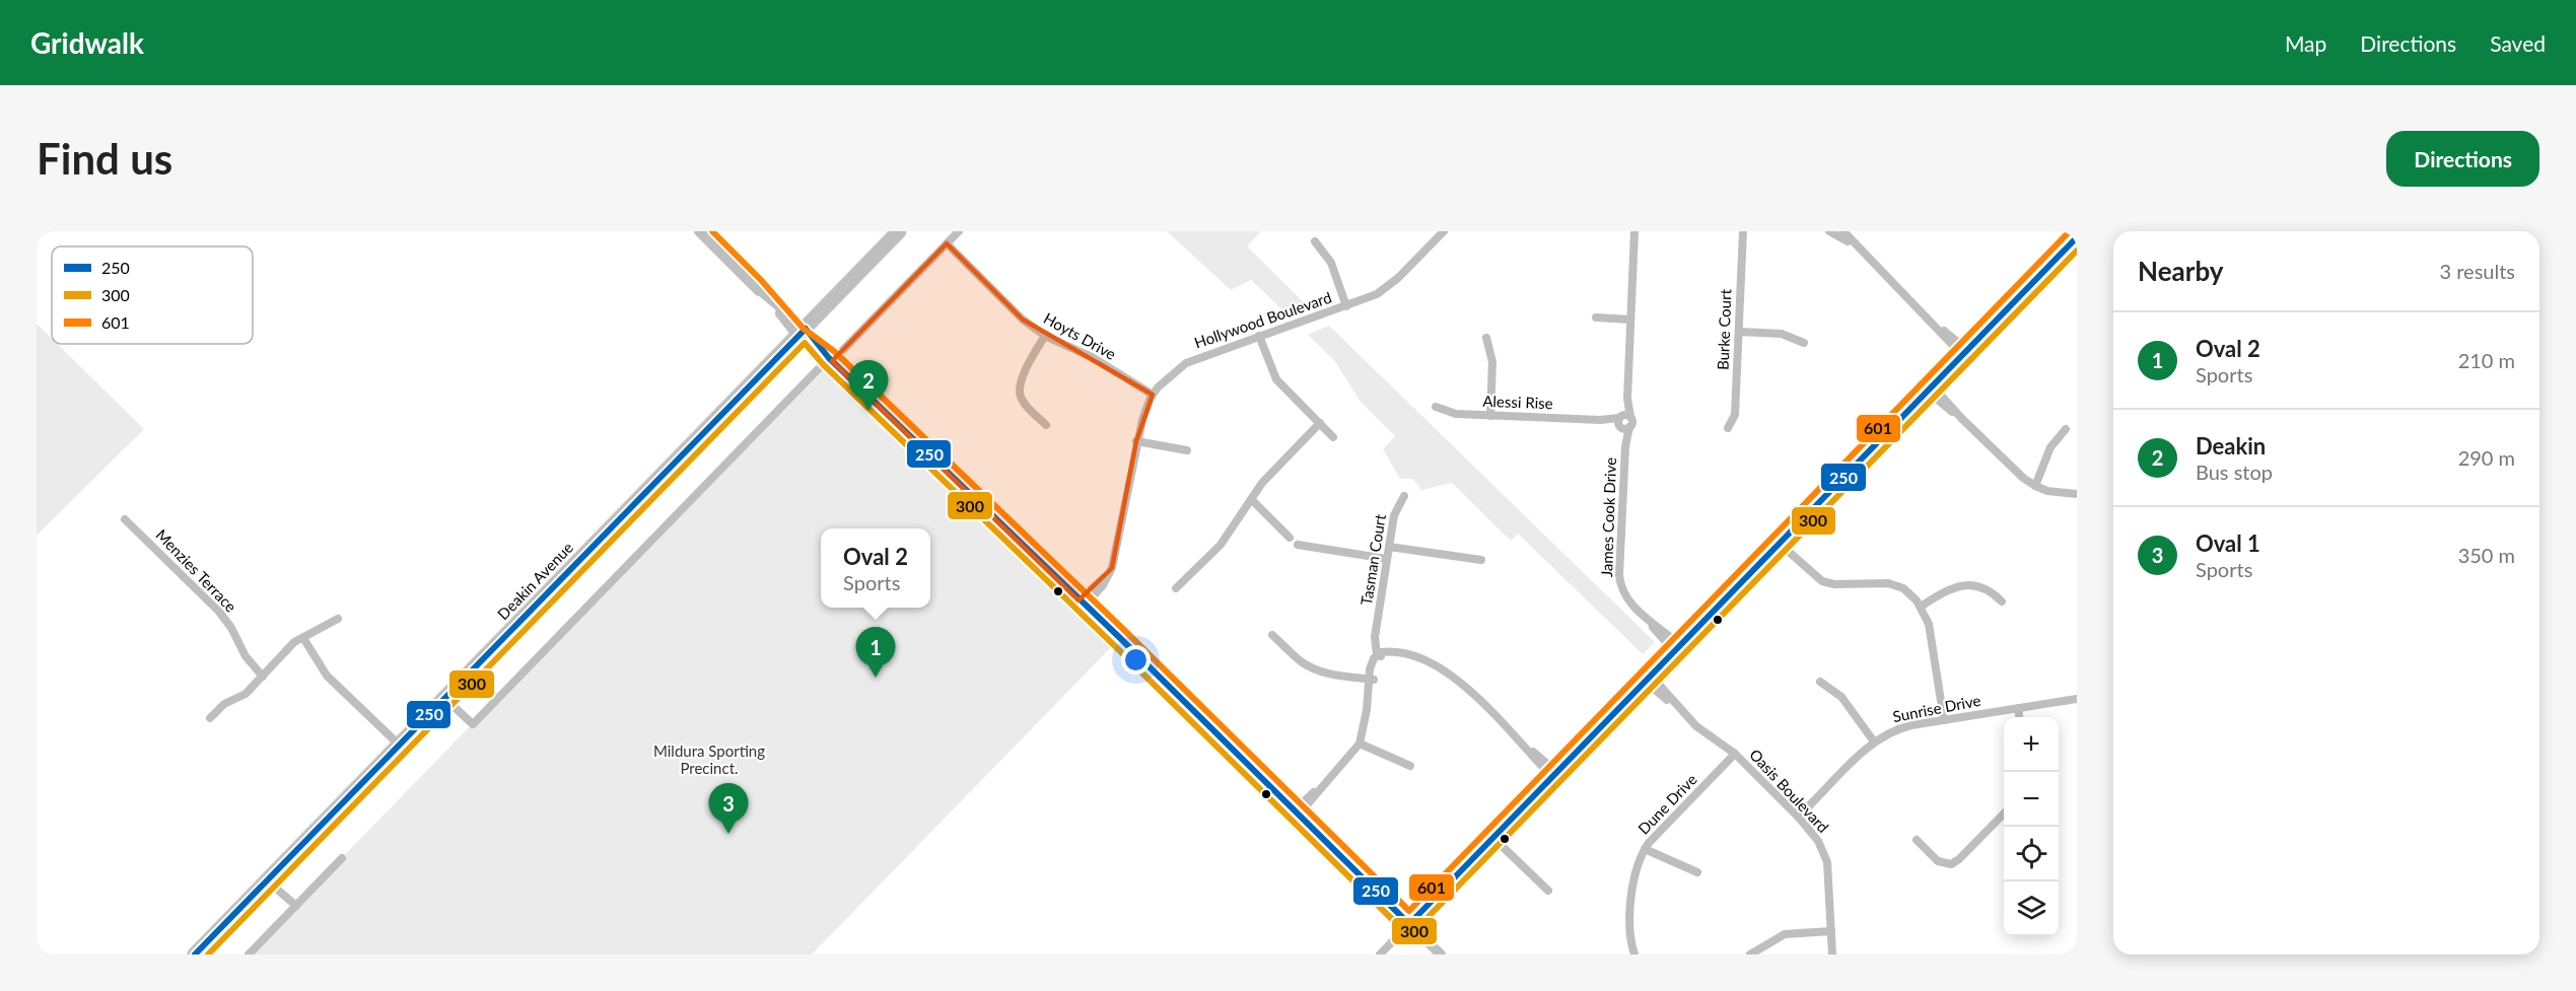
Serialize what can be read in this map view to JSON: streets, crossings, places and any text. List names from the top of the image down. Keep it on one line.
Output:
{"streets":{"highway":["Deakin Avenue"],"street":["Hollywood Boulevard","Burke Court","Hoyts Drive","Alessi Rise","James Cook Drive","Tasman Court","Menzies Terrace","Sunrise Drive","Oasis Boulevard","Dune Drive"]},"crossings":[["Hollywood Boulevard","Hoyts Drive"],["Alessi Rise","James Cook Drive"],["Sunrise Drive","Oasis Boulevard"],["Oasis Boulevard","Dune Drive"]],"parks":["Mildura Sporting Precinct."],"lines":["transit line 601","transit line 250","transit line 300"],"legend":["250","300","601"],"page":{"header":"Gridwalk","nav":["Map","Directions","Saved"],"buttons":"Directions","title":"Find us","heading":["Nearby","3 results"],"list":[{"mark":"1","name":"Oval 2","note":"Sports","value":"210 m"},{"mark":"2","name":"Deakin","note":"Bus stop","value":"290 m"},{"mark":"3","name":"Oval 1","note":"Sports","value":"350 m"}],"pins":["2","1","3"],"popup":["Oval 2","Sports"],"map_buttons":["+","−"]}}
